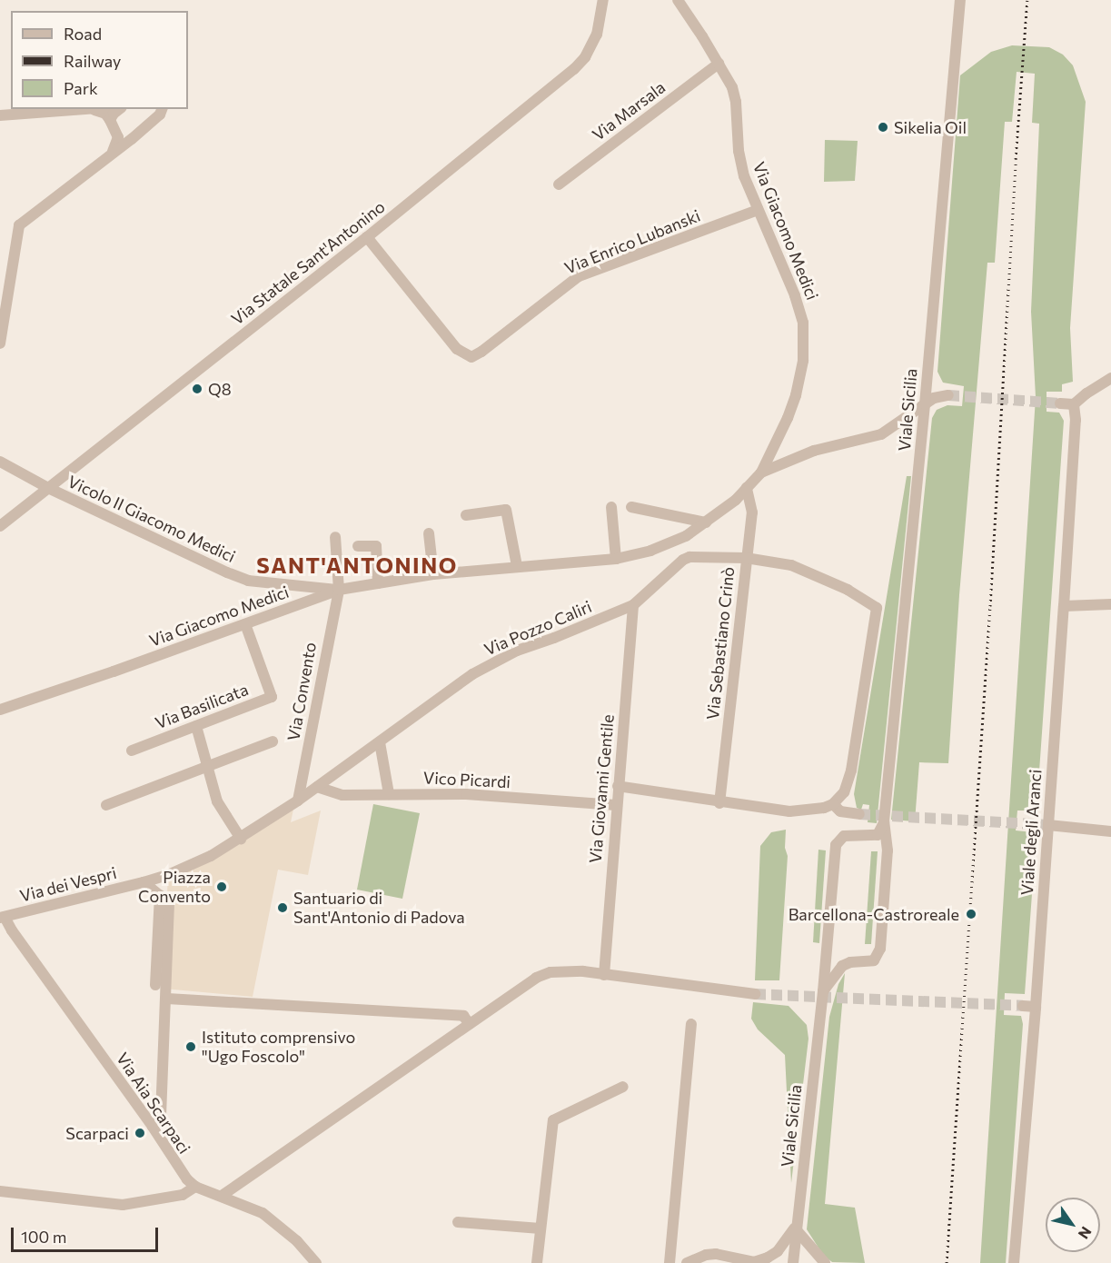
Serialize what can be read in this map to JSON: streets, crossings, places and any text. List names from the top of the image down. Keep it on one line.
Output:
{"streets":{"street":["Via Marsala","Via Giacomo Medici","Via Enrico Lubanski","Via Statale Sant'Antonino","Viale Sicilia","Vicolo II Giacomo Medici","Via Pozzo Caliri","Via Sebastiano Crinò","Via Convento","Via Basilicata","Vico Picardi","Via Giovanni Gentile","Viale degli Aranci","Via dei Vespri","Via Aia Scarpaci"]},"crossings":[["Via Marsala","Via Giacomo Medici"],["Via Giacomo Medici","Via Enrico Lubanski"],["Via Giacomo Medici","Vicolo II Giacomo Medici"],["Via Giacomo Medici","Via Sebastiano Crinò"],["Via Giacomo Medici","Via Convento"],["Via Giacomo Medici","Via Basilicata"],["Via Enrico Lubanski","Via Statale Sant'Antonino"],["Via Statale Sant'Antonino","Vicolo II Giacomo Medici"],["Vicolo II Giacomo Medici","Via Convento"],["Via Pozzo Caliri","Via Convento"],["Via Pozzo Caliri","Vico Picardi"],["Via Pozzo Caliri","Via Giovanni Gentile"],["Vico Picardi","Via Giovanni Gentile"],["Via dei Vespri","Via Aia Scarpaci"]],"districts":["SANT'ANTONINO"],"places":["Sikelia Oil","Q8","Piazza Convento","Santuario di Sant'Antonio di Padova","Barcellona-Castroreale","Istituto comprensivo \"Ugo Foscolo\"","Scarpaci"],"legend":["Road","Railway","Park"],"scale_bar":"100 m","north":"bottom right"}
